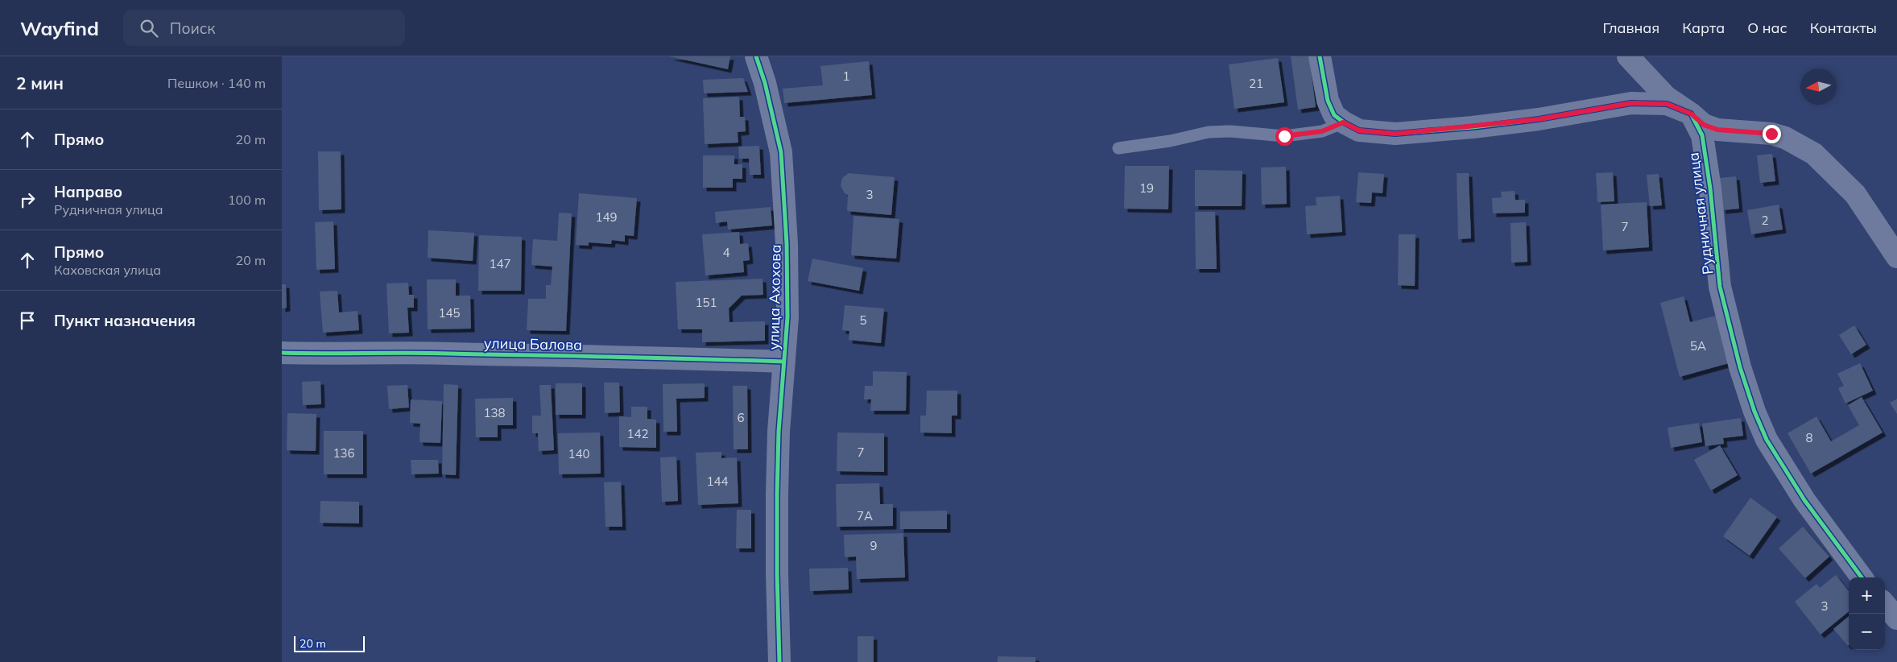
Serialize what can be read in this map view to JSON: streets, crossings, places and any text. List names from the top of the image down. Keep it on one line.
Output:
{"streets":{"street":["Рудничная улица","улица Ахохова","улица Балова"]},"crossings":[["улица Ахохова","улица Балова"]],"house_numbers":["1","21","19","3","149","2","7","4","147","151","145","5","5А","138","6","142","8","7","136","140","144","7А","9","3"],"scale_bar":"20 m","north":"left","page":{"header":"Wayfind","search":"Поиск","nav":["Главная","Карта","О нас","Контакты"],"heading":["2 мин","Пешком · 140 m"],"list":[["Прямо","20 m"],["Направо","Рудничная улица","100 m"],["Прямо","Каховская улица","20 m"],"Пункт назначения"],"map_buttons":["+","−"],"scale":"20 m"}}
